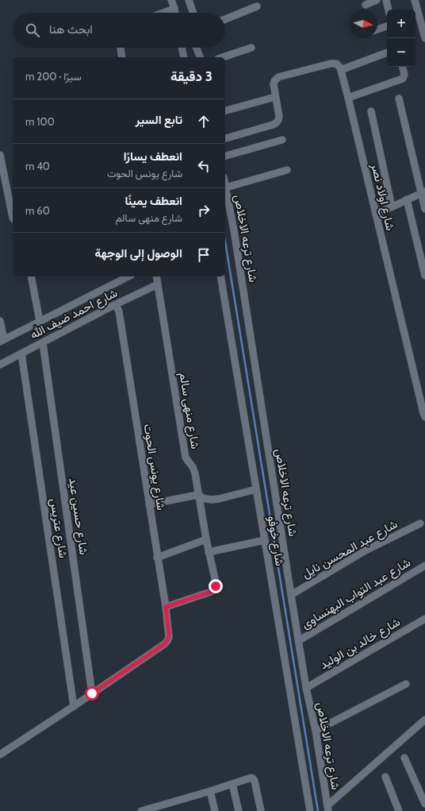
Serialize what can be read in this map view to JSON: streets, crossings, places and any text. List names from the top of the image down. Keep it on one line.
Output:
{"streets":{"street":["شارع اولاد نصر","شارع ترعه الاخلاص","شارع احمد ضيف الله","شارع منهى سالم","شارع يونس الحوت","شارع حسين عيد","شارع عتريس","شارع خوفو","شارع عبد المحسن نايل","شارع عبد التواب البهنساوى","شارع خالد بن الوليد"]},"crossings":[["شارع ترعه الاخلاص","شارع عبد المحسن نايل"],["شارع ترعه الاخلاص","شارع عبد التواب البهنساوى"],["شارع ترعه الاخلاص","شارع خالد بن الوليد"],["شارع احمد ضيف الله","شارع منهى سالم"],["شارع احمد ضيف الله","شارع يونس الحوت"],["شارع احمد ضيف الله","شارع حسين عيد"],["شارع احمد ضيف الله","شارع عتريس"],["شارع منهى سالم","شارع يونس الحوت"],["شارع يونس الحوت","شارع حسين عيد"]],"north":"right","page":{"map_buttons":["+","−"],"search":"ابحث هنا","heading":["3 دقيقة","سيرًا · 200 m"],"list":[["تابع السير","100 m"],["انعطف يسارًا","شارع يونس الحوت","40 m"],["انعطف يمينًا","شارع منهى سالم","60 m"],"الوصول إلى الوجهة"]}}
